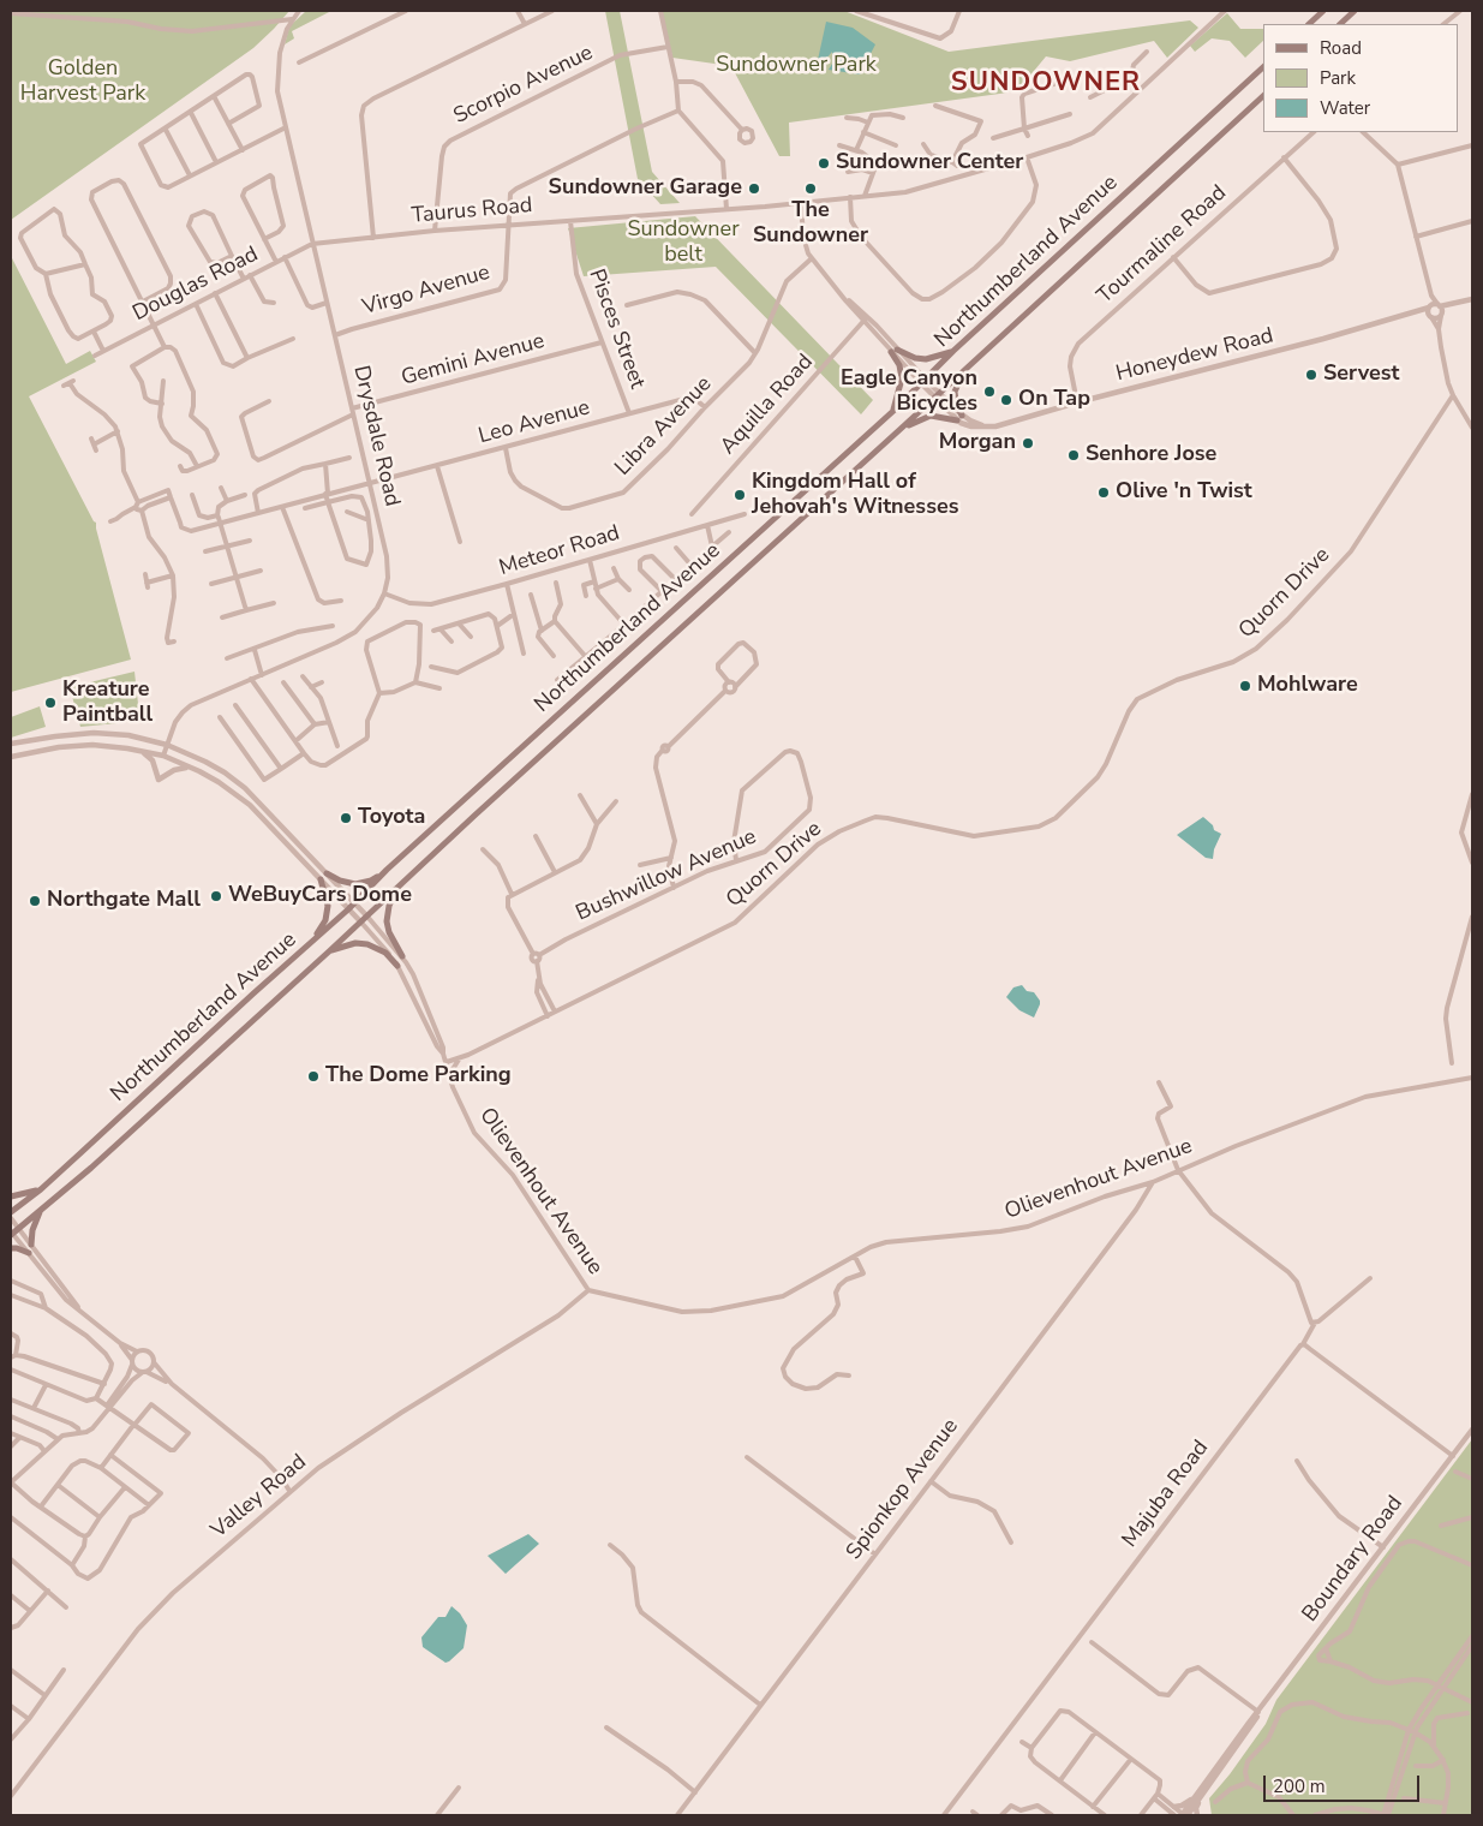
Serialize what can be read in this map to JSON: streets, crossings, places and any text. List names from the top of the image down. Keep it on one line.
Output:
{"streets":{"main road":["Northumberland Avenue"],"street":["Scorpio Avenue","Taurus Road","Tourmaline Road","Douglas Road","Virgo Avenue","Pisces Street","Honeydew Road","Gemini Avenue","Aquilla Road","Leo Avenue","Libra Avenue","Drysdale Road","Meteor Road","Quorn Drive","Bushwillow Avenue","Olievenhout Avenue","Spionkop Avenue","Majuba Road","Valley Road","Boundary Road"]},"crossings":[["Scorpio Avenue","Taurus Road"],["Taurus Road","Douglas Road"],["Taurus Road","Virgo Avenue"],["Taurus Road","Pisces Street"],["Taurus Road","Drysdale Road"],["Tourmaline Road","Honeydew Road"],["Northumberland Avenue","Olievenhout Avenue"],["Douglas Road","Drysdale Road"],["Virgo Avenue","Drysdale Road"],["Pisces Street","Gemini Avenue"],["Pisces Street","Leo Avenue"],["Gemini Avenue","Drysdale Road"],["Leo Avenue","Libra Avenue"],["Leo Avenue","Drysdale Road"],["Drysdale Road","Meteor Road"],["Drysdale Road","Olievenhout Avenue"],["Quorn Drive","Olievenhout Avenue"],["Olievenhout Avenue","Spionkop Avenue"],["Olievenhout Avenue","Valley Road"]],"districts":["SUNDOWNER"],"parks":["Sundowner Park","Golden Harvest Park","Sundowner belt"],"places":["Sundowner Center","Sundowner Garage","The Sundowner","Servest","Eagle Canyon Bicycles","On Tap","Morgan","Senhore Jose","Olive 'n Twist","Kingdom Hall of Jehovah's Witnesses","Mohlware","Kreature Paintball","Toyota","WeBuyCars Dome","Northgate Mall","The Dome Parking"],"legend":["Road","Park","Water"],"scale_bar":"200 m"}
